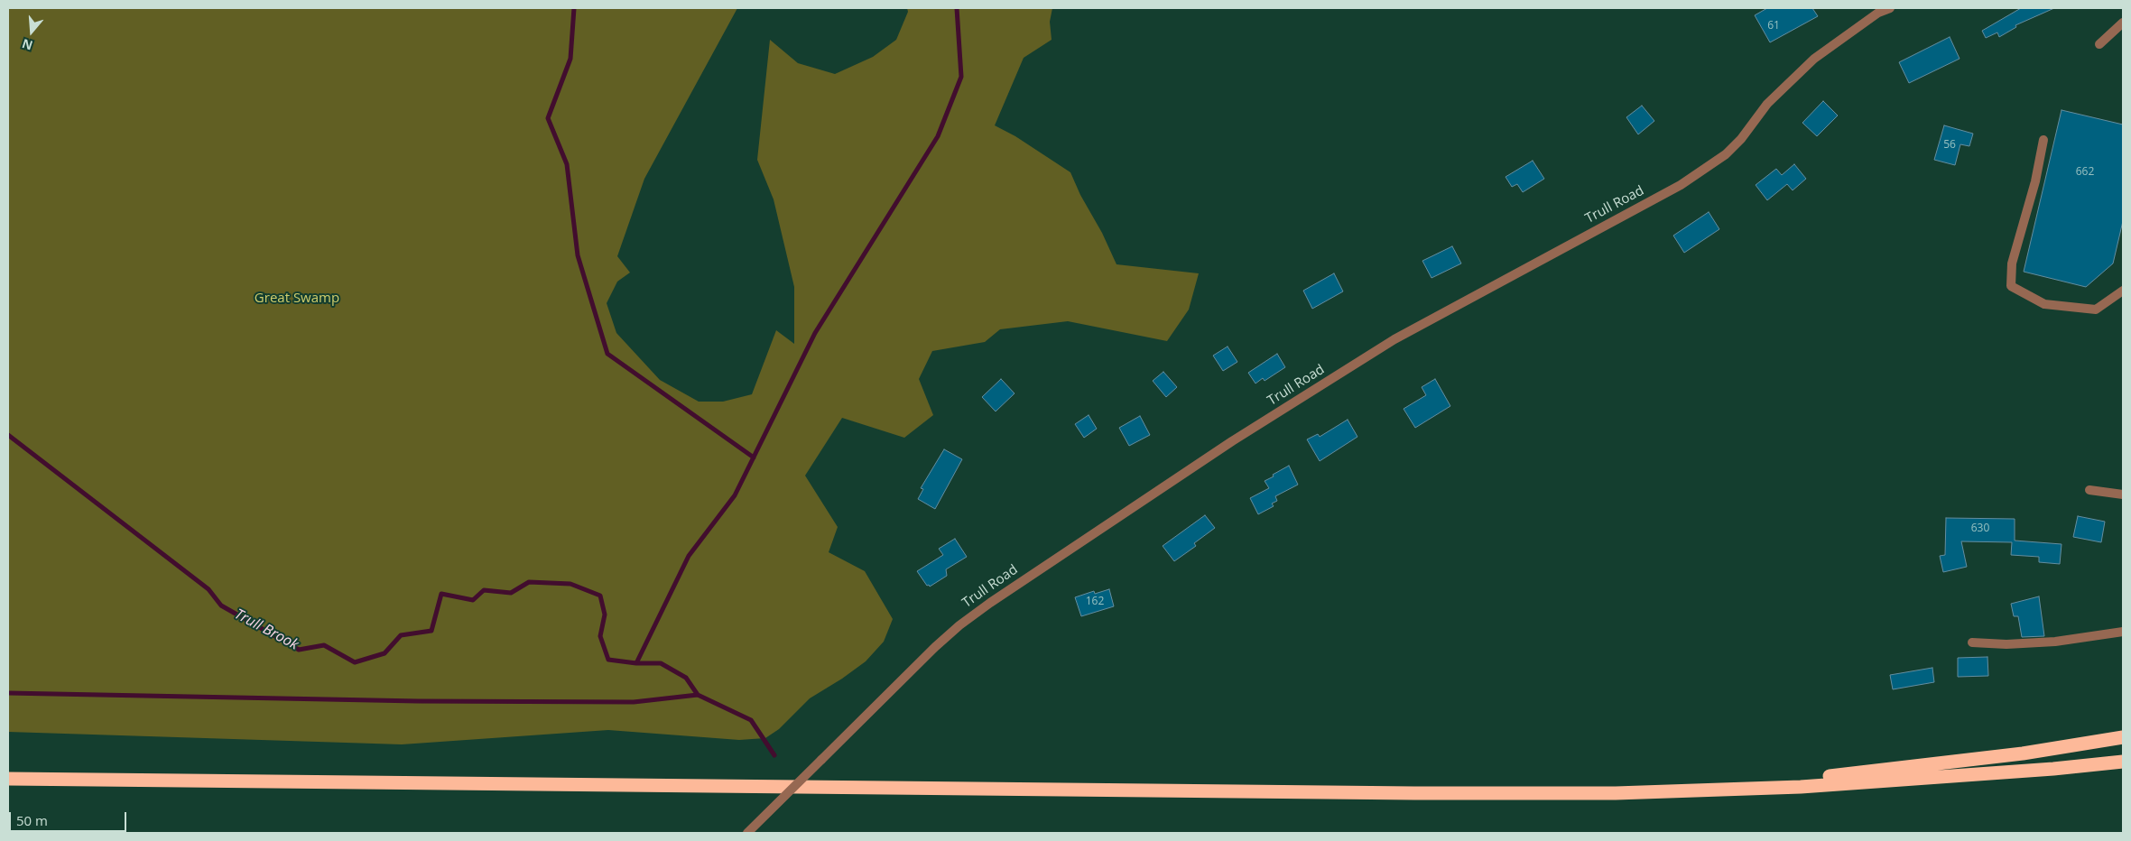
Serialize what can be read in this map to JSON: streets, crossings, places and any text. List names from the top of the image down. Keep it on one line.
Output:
{"streets":{"street":["Trull Road"]},"water":["Trull Brook"],"parks":["Great Swamp"],"house_numbers":["61","56","662","630","162"],"scale_bar":"50 m","north":"bottom"}
